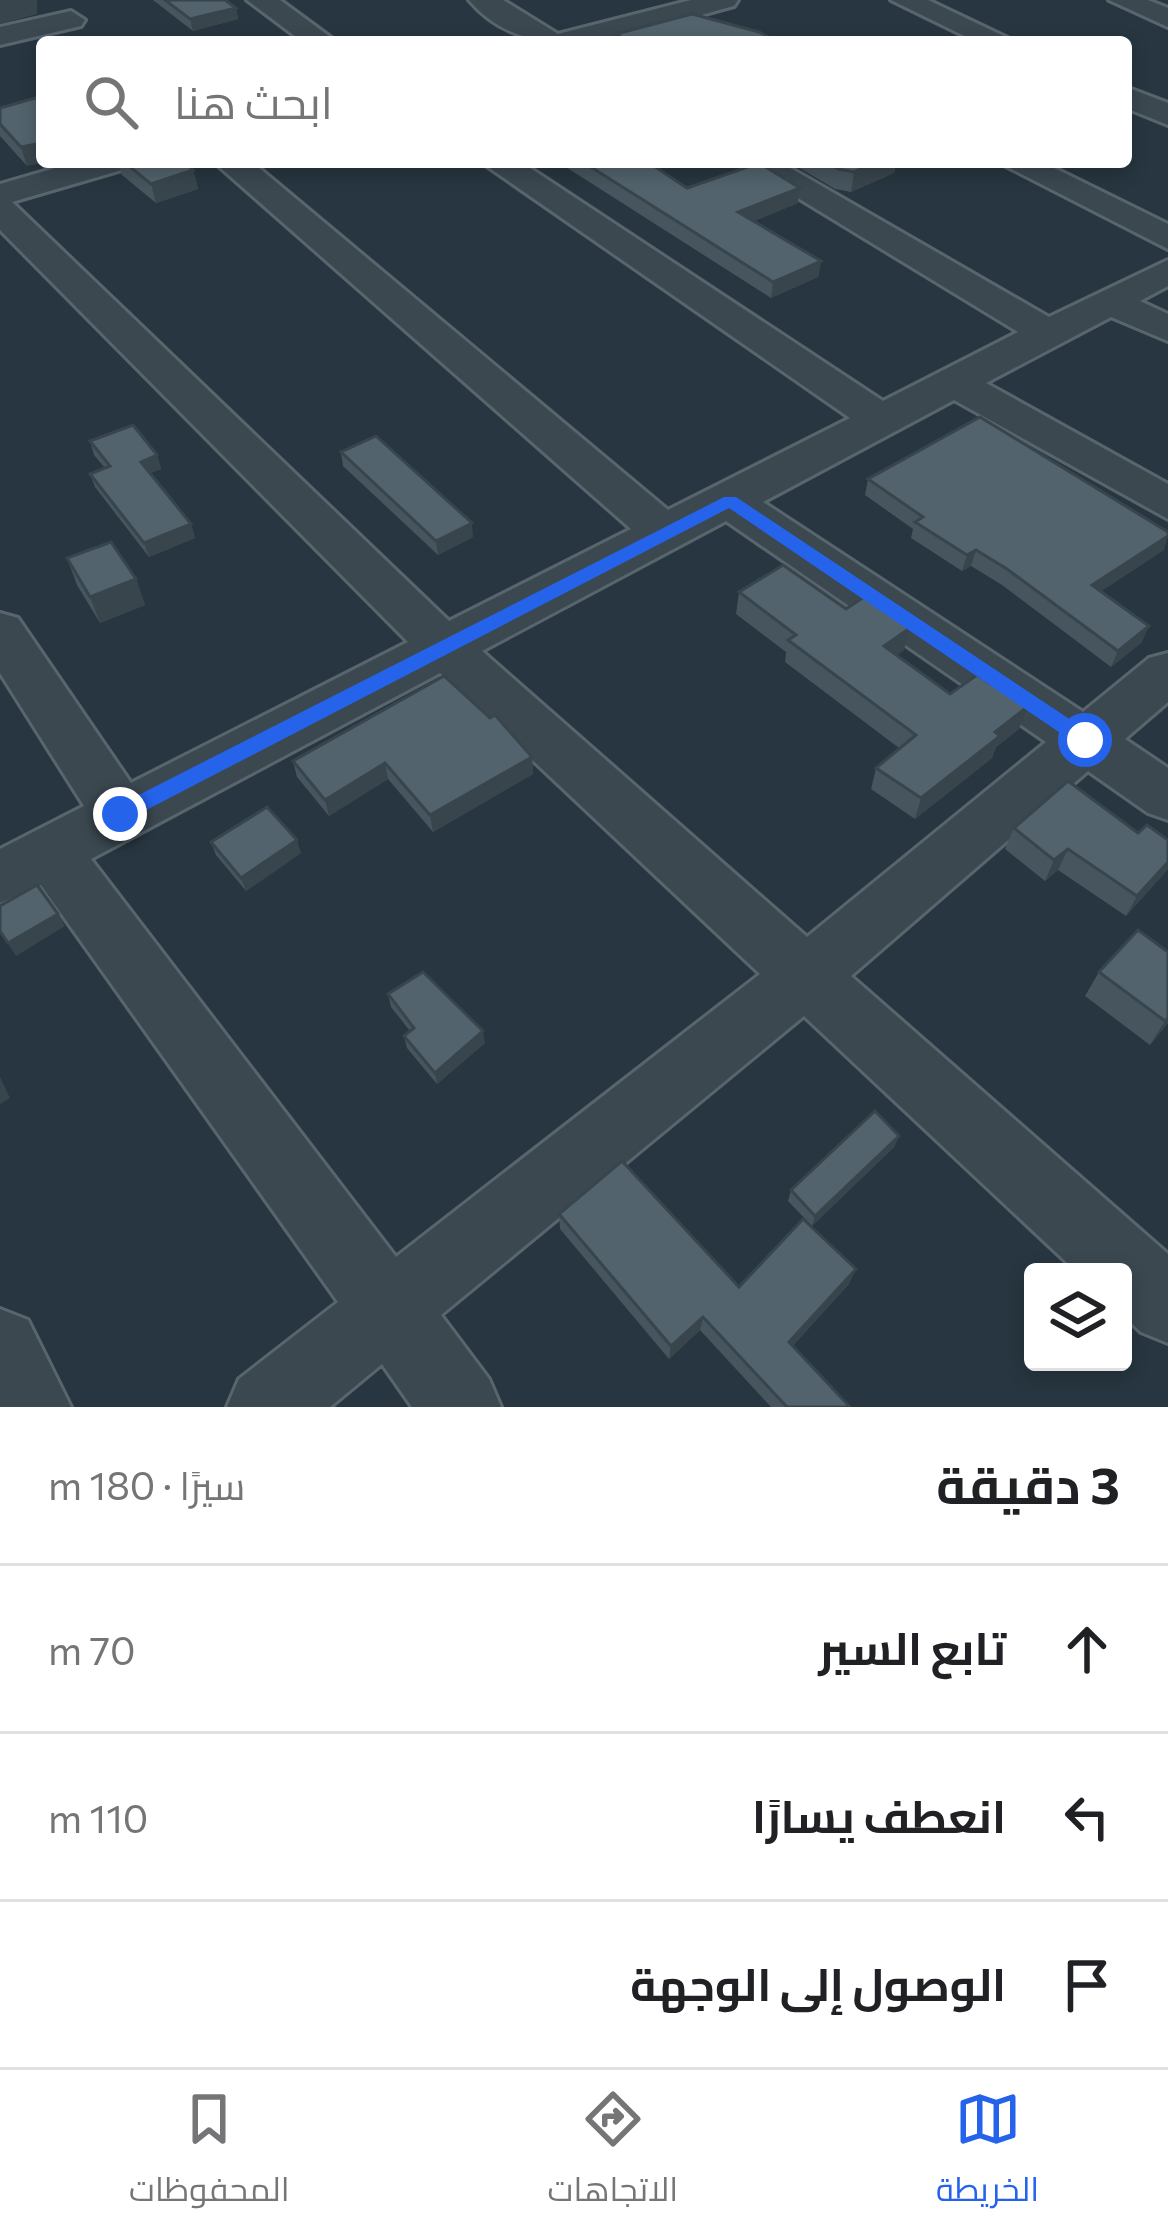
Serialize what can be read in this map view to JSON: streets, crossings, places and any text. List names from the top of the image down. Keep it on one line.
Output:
{"page":{"search":"ابحث هنا","heading":["3 دقيقة","سيرًا · 180 m"],"list":[["تابع السير","70 m"],["انعطف يسارًا","110 m"],"الوصول إلى الوجهة"],"nav":["الخريطة","الاتجاهات","المحفوظات"]}}
